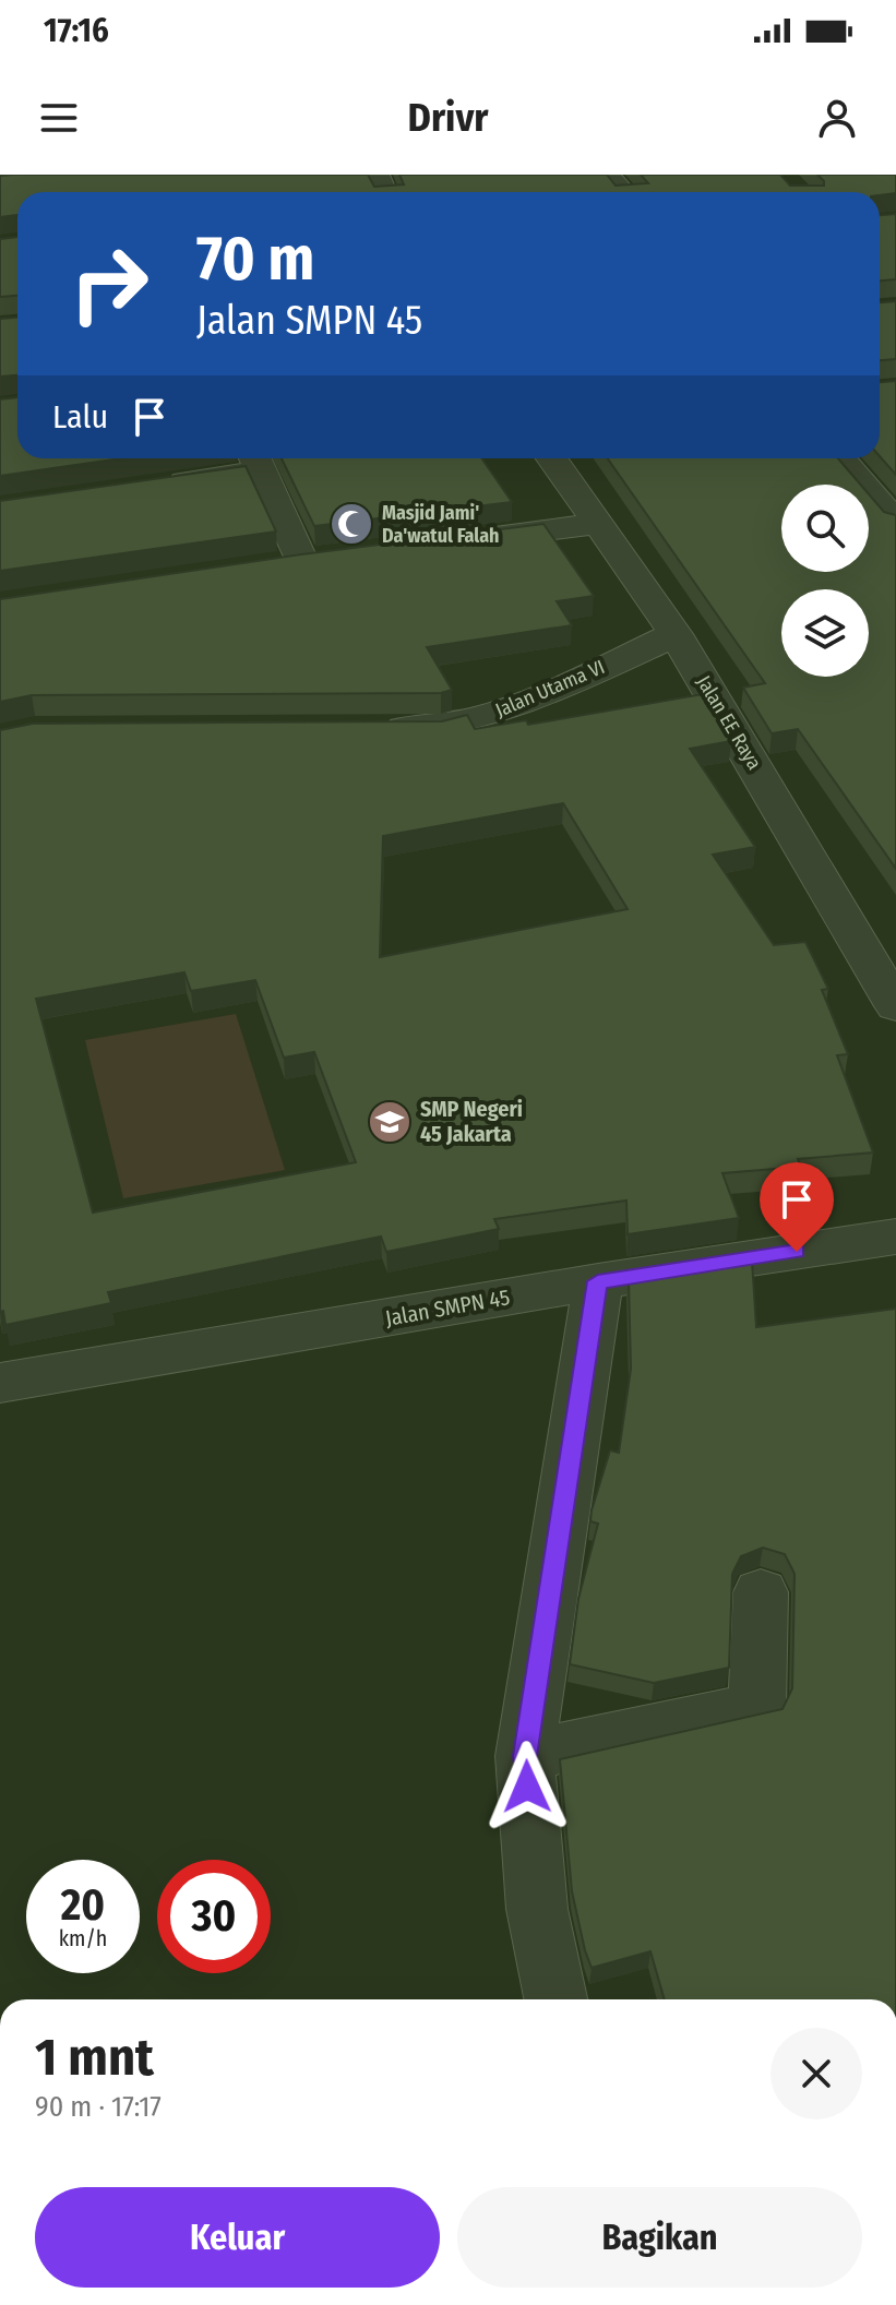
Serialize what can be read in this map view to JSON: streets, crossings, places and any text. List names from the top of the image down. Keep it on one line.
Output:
{"streets":{"street":["Jalan Utama VI","Jalan EE Raya","Jalan SMPN 45"]},"crossings":[["Jalan Utama VI","Jalan EE Raya"]],"places":{"mosque":["Masjid Jami' Da'watul Falah"],"school or university":["SMP Negeri 45 Jakarta"]},"page":{"status":"17:16","header":"Drivr","turn":["70 m","Jalan SMPN 45"],"then":"Lalu","speed":"20 km/h","limit":"30","heading":["1 mnt","90 m · 17:17"],"buttons":["Keluar","Bagikan"]}}
